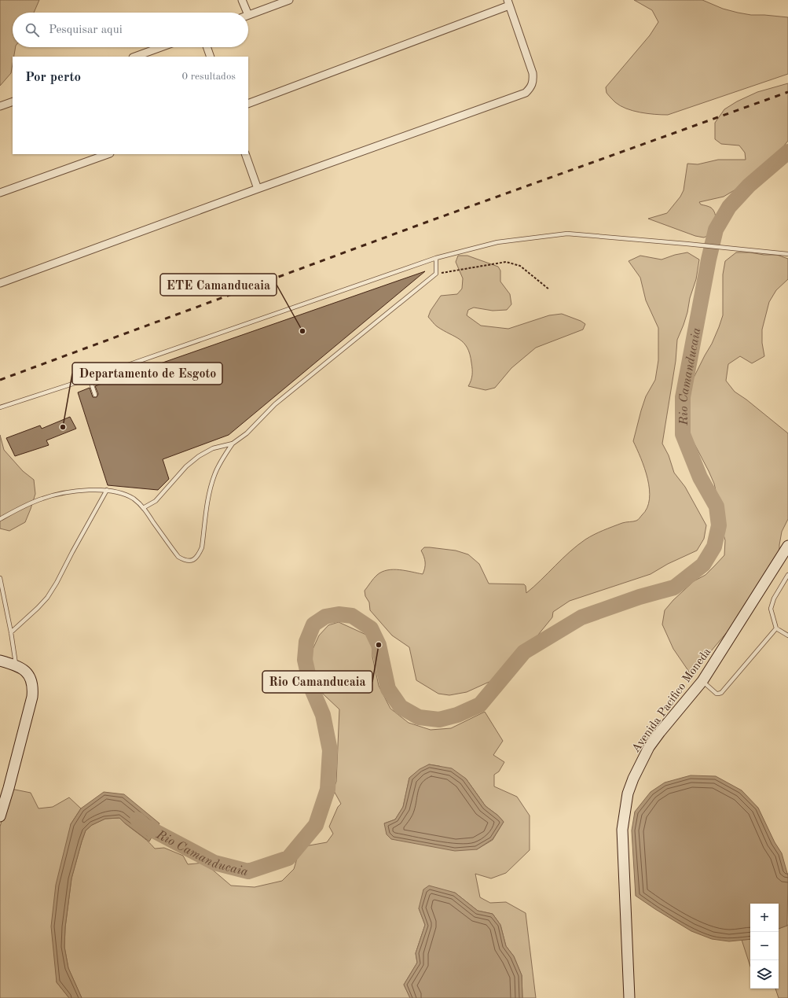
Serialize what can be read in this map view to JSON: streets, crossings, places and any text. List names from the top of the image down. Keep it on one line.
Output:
{"streets":{"street":["Avenida Pacifico Moneda"]},"water":["Rio Camanducaia"],"places":["ETE Camanducaia","Departamento de Esgoto","Rio Camanducaia"],"page":{"search":"Pesquisar aqui","heading":["Por perto","0 resultados"],"map_buttons":["+","−"]}}
